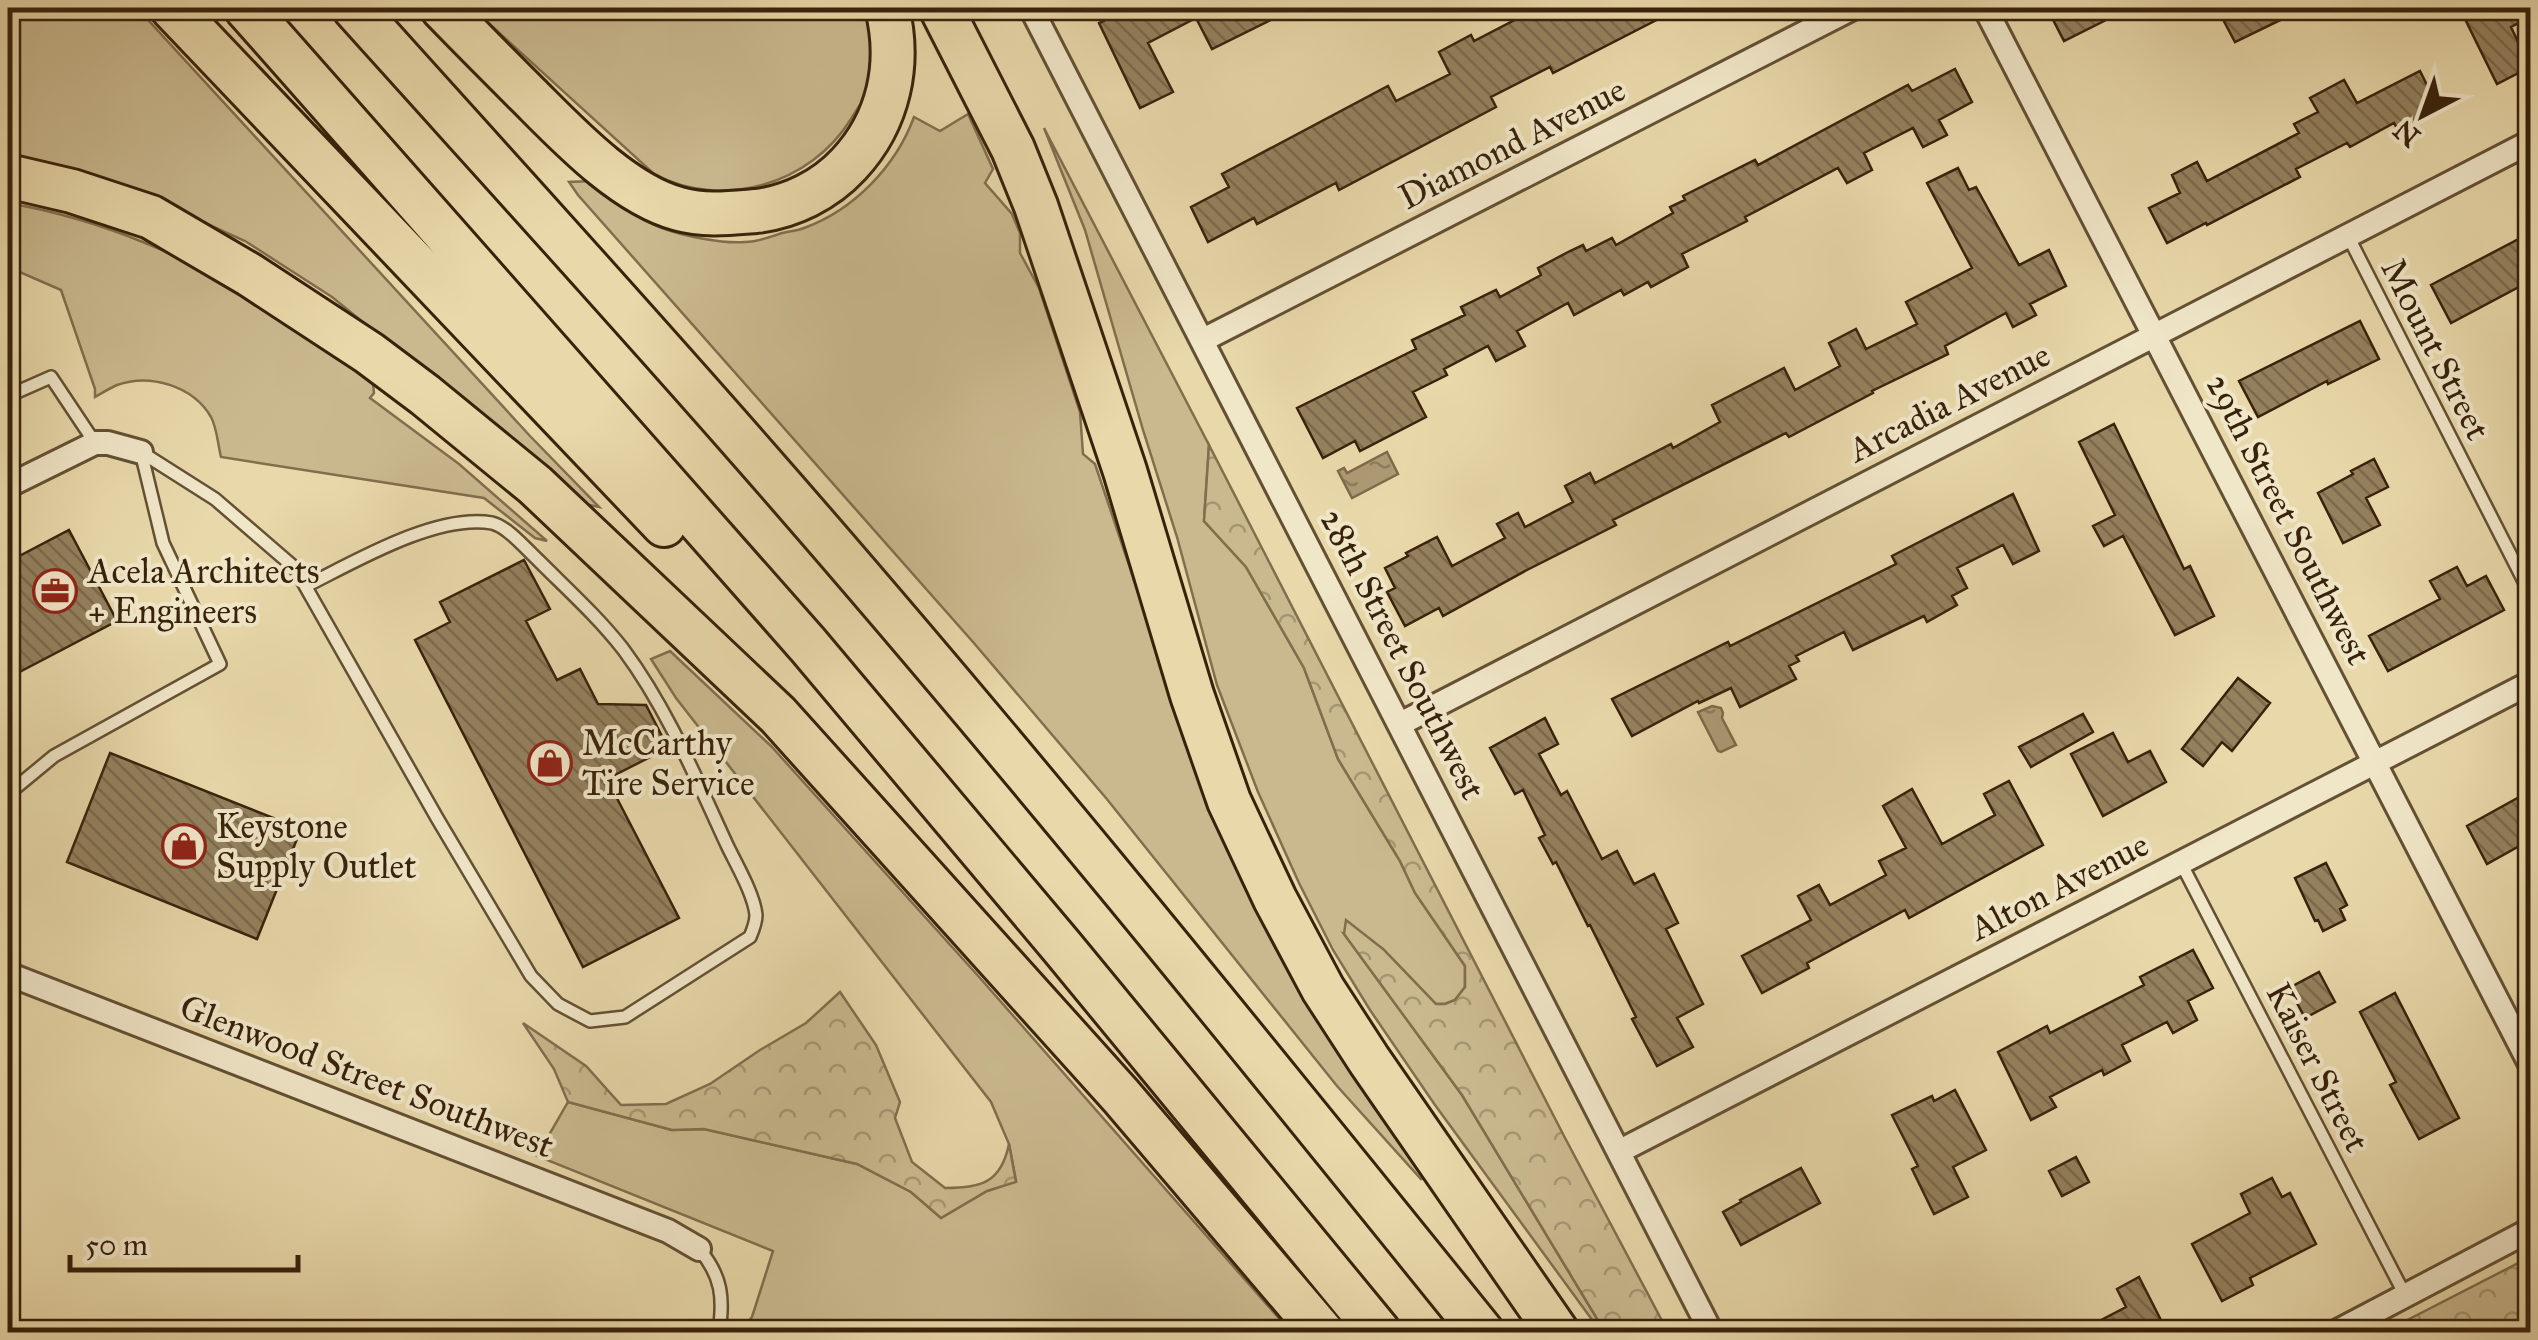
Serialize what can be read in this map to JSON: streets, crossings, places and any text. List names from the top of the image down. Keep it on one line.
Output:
{"streets":{"street":["Diamond Avenue","Arcadia Avenue","29th Street Southwest","28th Street Southwest","Alton Avenue","Glenwood Street Southwest"],"lane":["Mount Street","Kaiser Street"]},"crossings":[["Diamond Avenue","28th Street Southwest"],["Mount Street","Arcadia Avenue"],["Arcadia Avenue","29th Street Southwest"],["Arcadia Avenue","28th Street Southwest"],["29th Street Southwest","Alton Avenue"],["28th Street Southwest","Alton Avenue"],["Alton Avenue","Kaiser Street"]],"places":{"office":["Acela Architects + Engineers"],"shop":["McCarthy Tire Service","Keystone Supply Outlet"]},"scale_bar":"50 m","north":"bottom left"}
